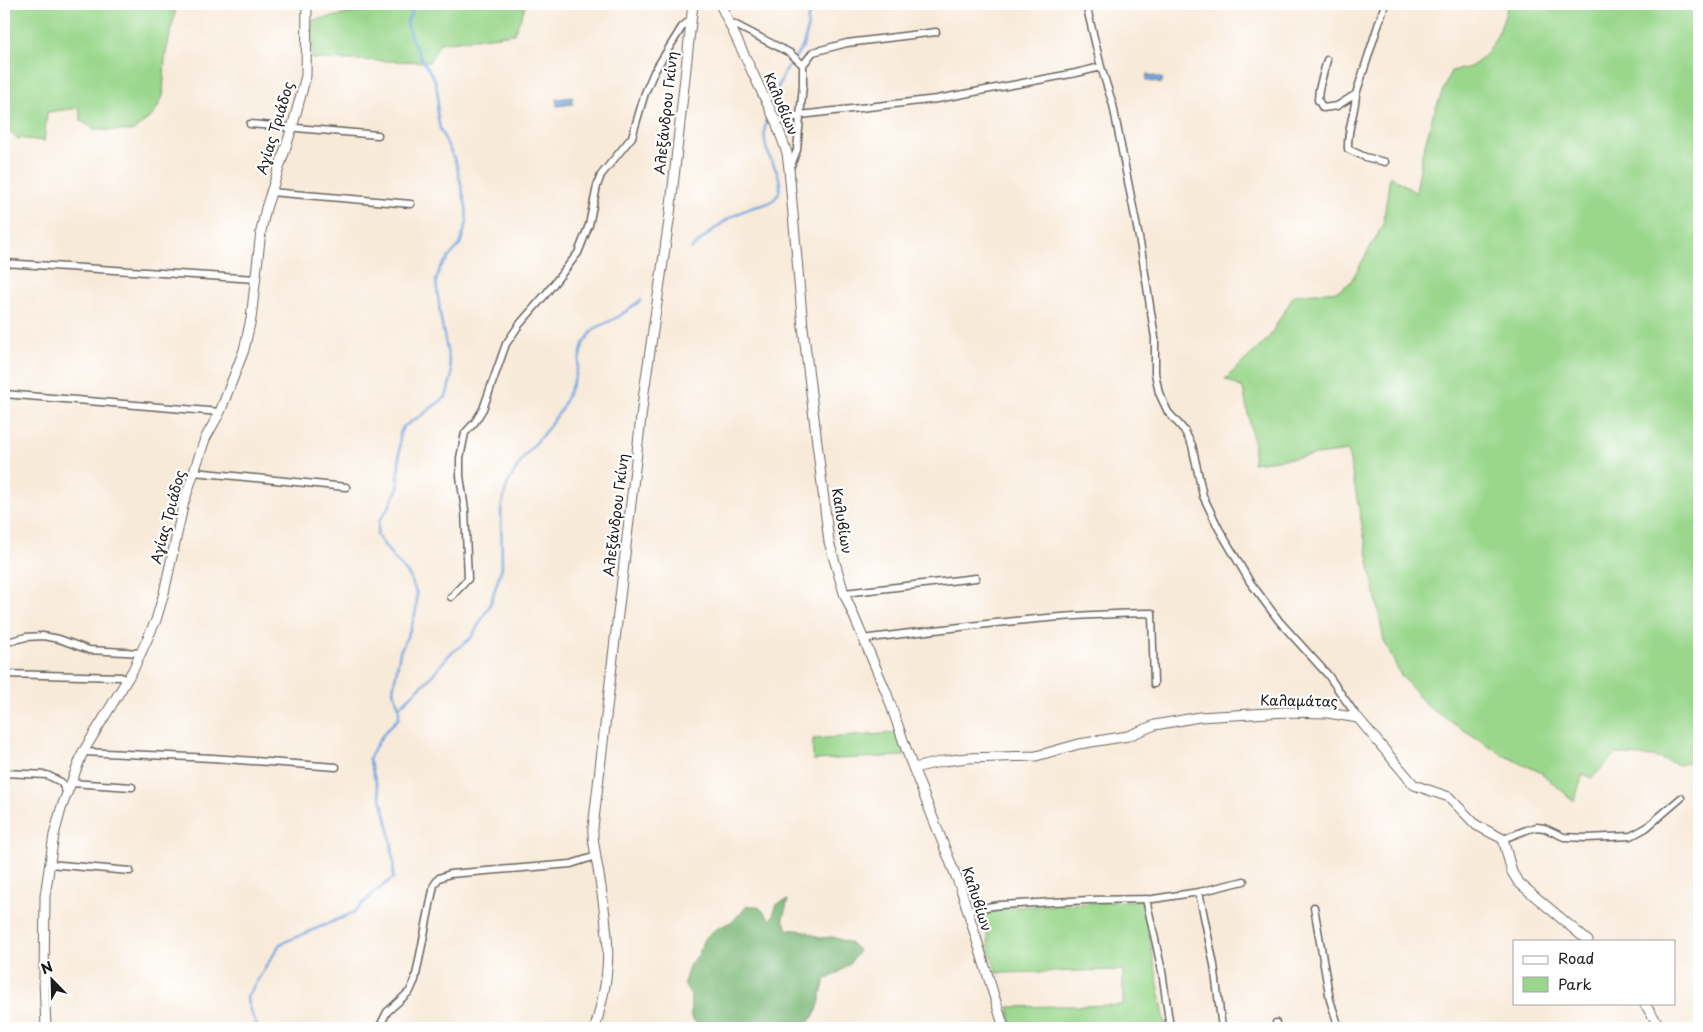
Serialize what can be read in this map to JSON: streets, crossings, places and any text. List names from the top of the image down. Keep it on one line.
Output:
{"streets":{"street":["Καλυβίων","Αλεξάνδρου Γκίνη","Αγίας Τριάδος","Καλαμάτας"]},"crossings":[["Καλυβίων","Καλαμάτας"]],"legend":["Road","Park"],"north":"top left"}
